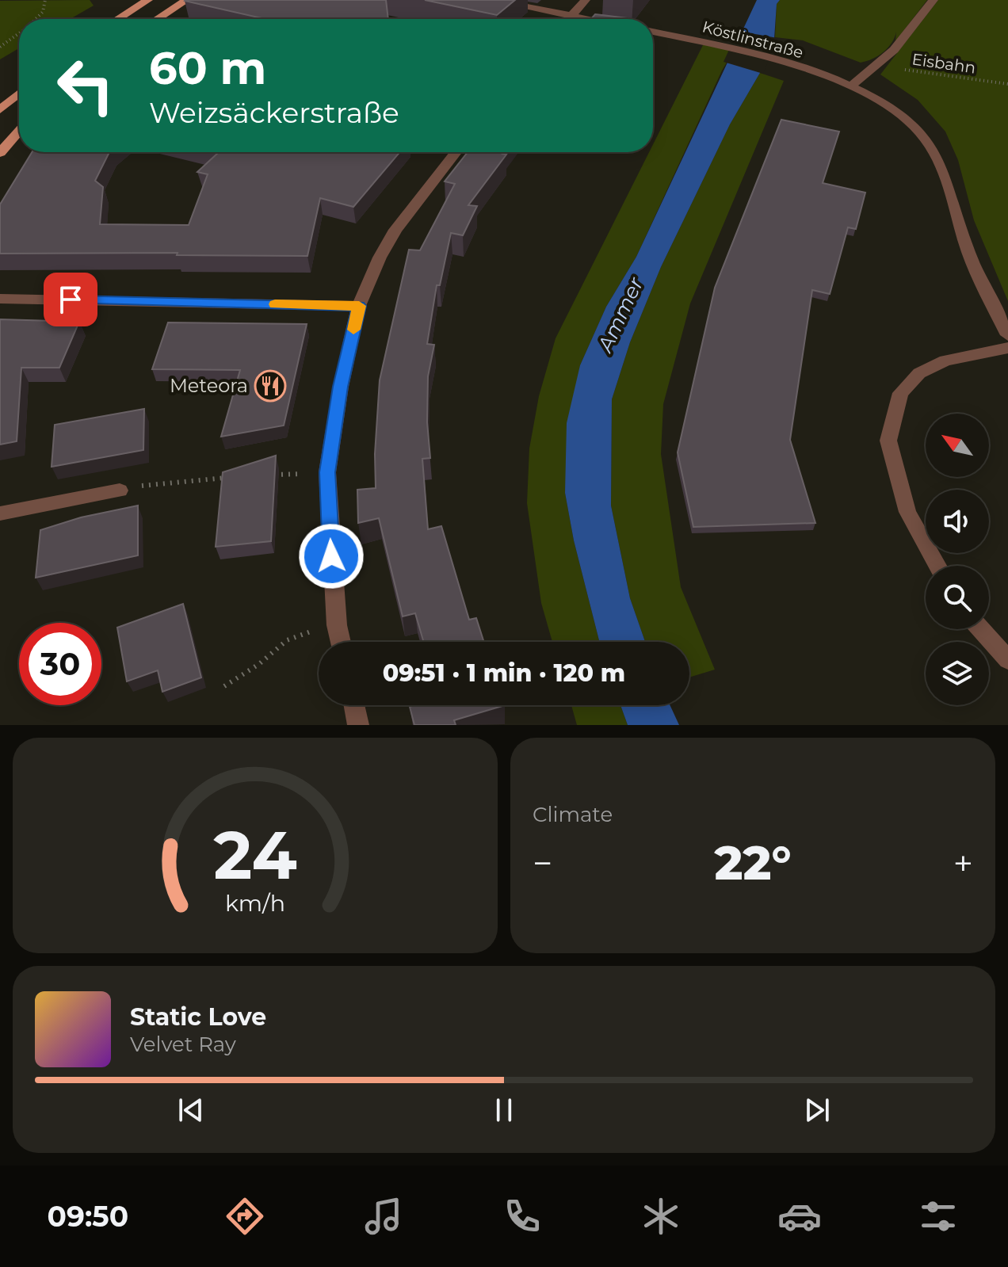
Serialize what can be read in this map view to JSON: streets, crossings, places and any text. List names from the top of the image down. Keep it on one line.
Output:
{"streets":{"street":["Köstlinstraße"],"path":["Eisbahn"]},"water":["Ammer"],"places":{"restaurant":["Meteora"]},"north":"top left","page":{"turn":["60 m","Weizsäckerstraße"],"limit":"30","trip":"09:51 · 1 min · 120 m","tile":"Climate","heat":["−","22°","+"],"song":["Static Love","Velvet Ray"],"tabs":"09:50","gauge":["24","km/h"]}}
